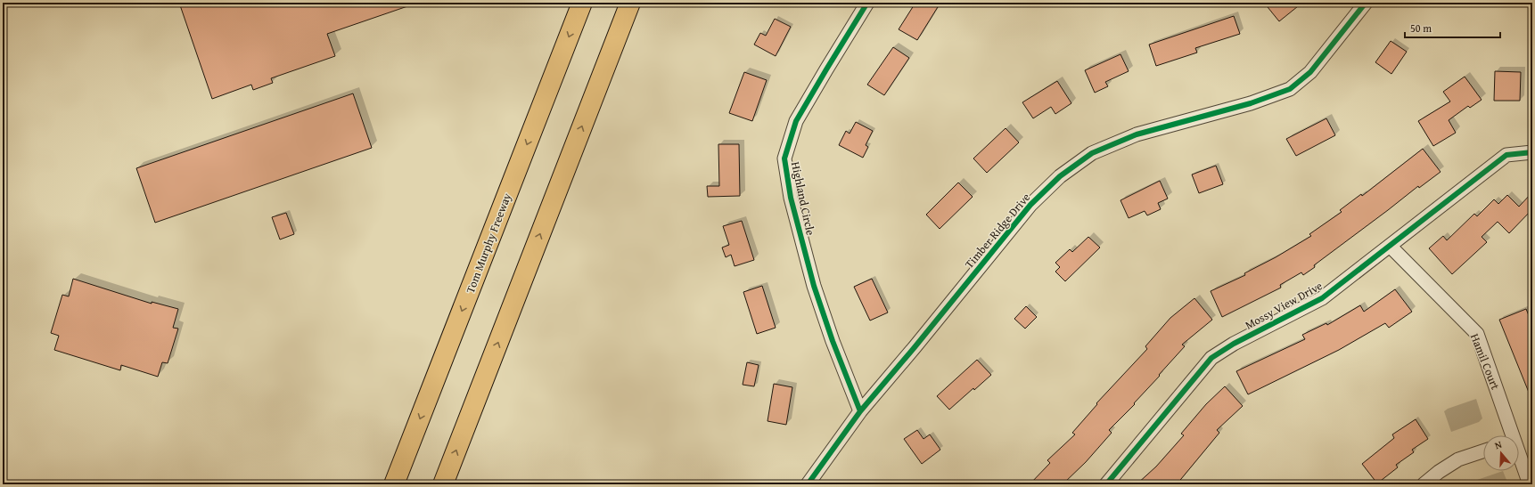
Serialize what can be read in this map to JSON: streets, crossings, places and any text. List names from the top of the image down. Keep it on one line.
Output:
{"streets":{"highway":["Tom Murphy Freeway"],"street":["Highland Circle","Timber Ridge Drive","Mossy View Drive","Hamil Court"]},"crossings":[["Highland Circle","Timber Ridge Drive"],["Mossy View Drive","Hamil Court"]],"scale_bar":"50 m","north":"top"}
